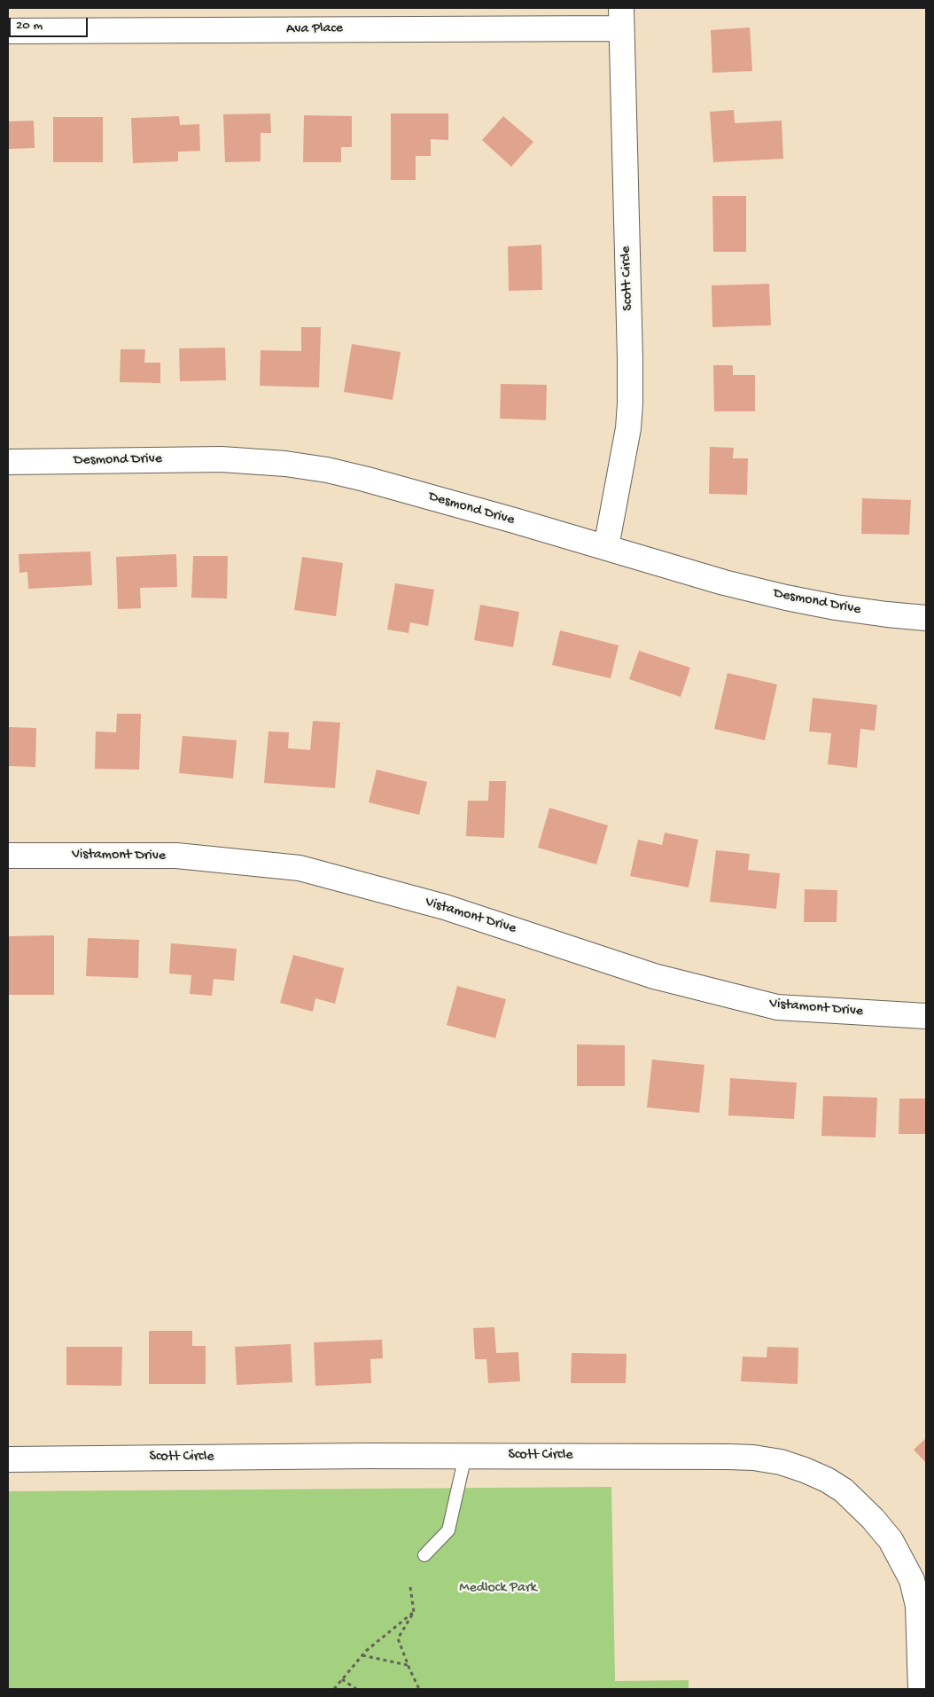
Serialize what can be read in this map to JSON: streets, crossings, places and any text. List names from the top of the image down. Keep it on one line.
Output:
{"streets":{"street":["Ava Place","Scott Circle","Desmond Drive","Vistamont Drive"]},"crossings":[["Ava Place","Scott Circle"],["Scott Circle","Desmond Drive"]],"parks":["Medlock Park"],"scale_bar":"20 m"}
